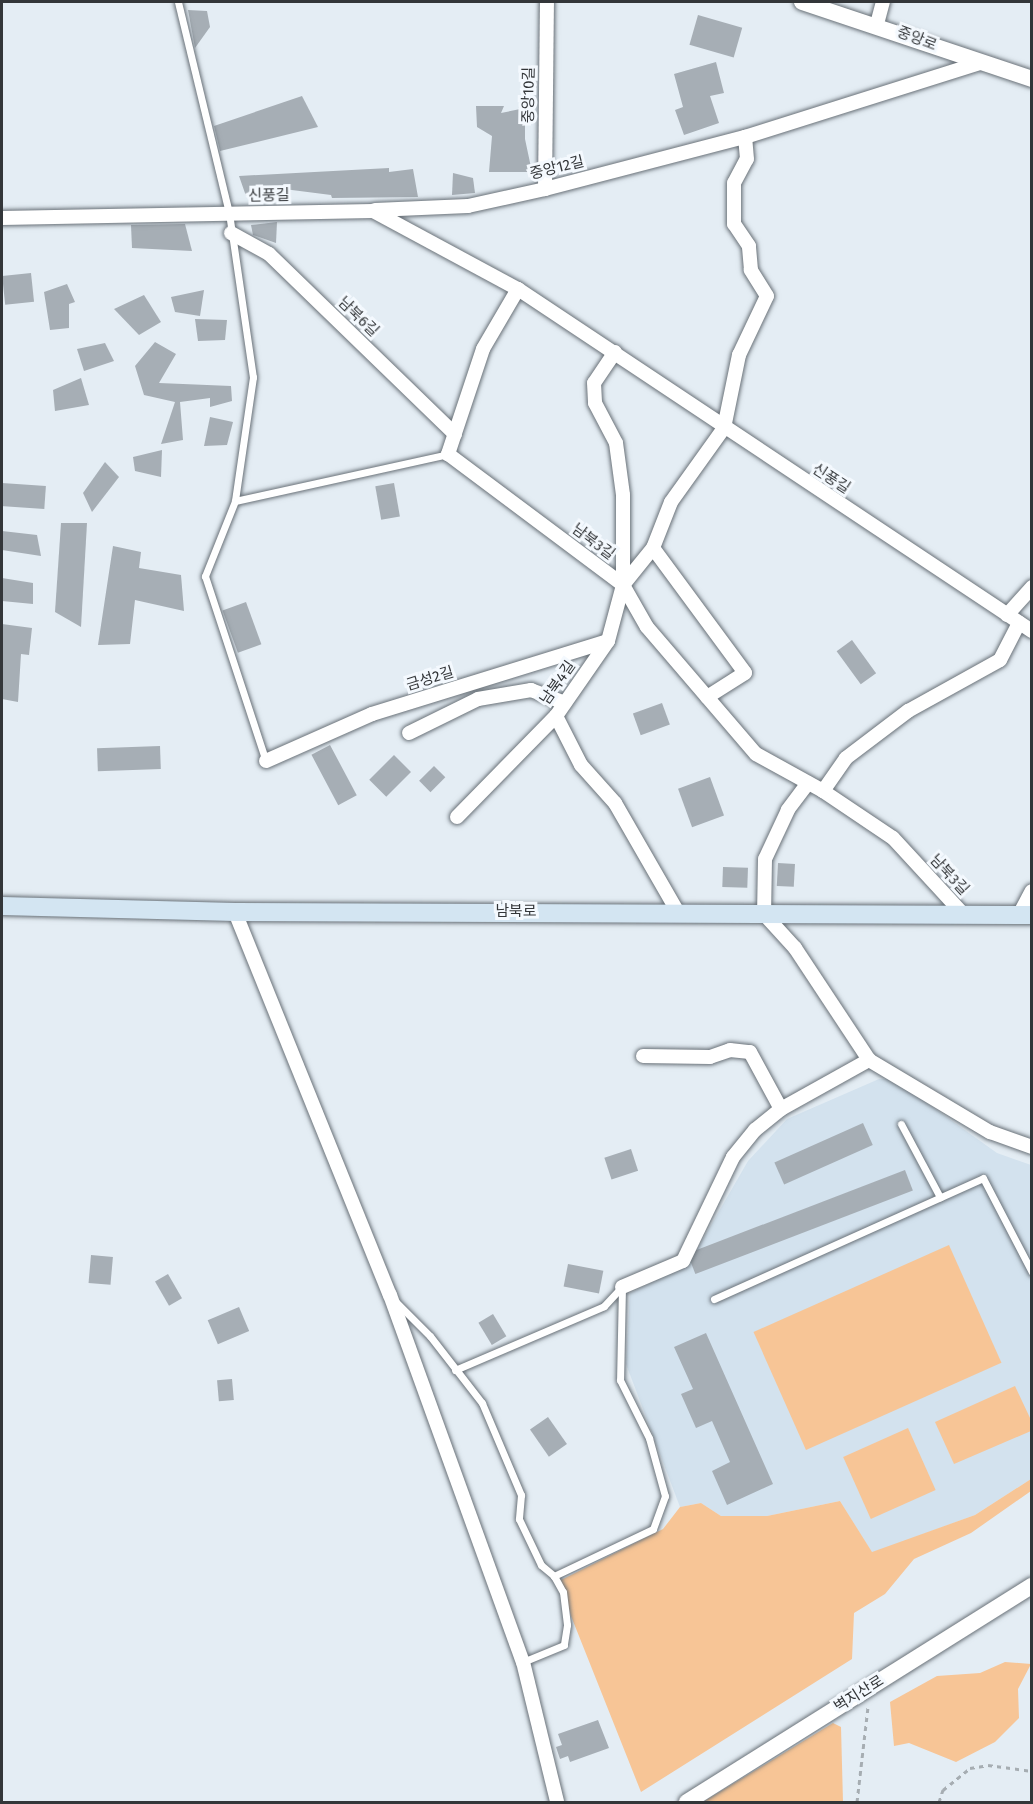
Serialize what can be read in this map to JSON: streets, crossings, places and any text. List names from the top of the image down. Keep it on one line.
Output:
{"streets":{"main road":["남북로"],"street":["중앙로","중앙10길","중앙12길","신풍길","남북6길","남북3길","금성2길","남북4길","벽지산로"]},"crossings":[["중앙로","중앙12길"],["중앙10길","중앙12길"],["중앙12길","신풍길"],["신풍길","남북4길"],["남북3길","남북4길"],["남북3길","남북로"],["금성2길","남북4길"]]}
